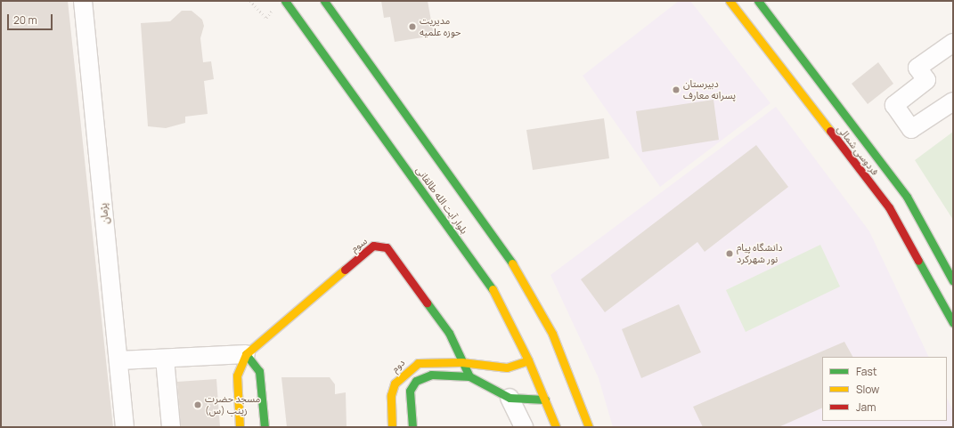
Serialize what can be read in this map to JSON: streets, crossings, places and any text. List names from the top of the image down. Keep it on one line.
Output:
{"streets":{"main road":["فردوسی شمالی","بلوار آیت الله طالقانی","سوم","دوم"],"street":["پژمان"]},"crossings":[["بلوار آیت الله طالقانی","دوم"],["سوم","دوم"]],"places":["مدیریت حوزه علمیه","دبیرستان پسرانه معارف","دانشگاه پیام نور شهرکرد","مسجد حضرت زینب (س)"],"legend":["Fast","Slow","Jam"],"scale_bar":"20 m"}
